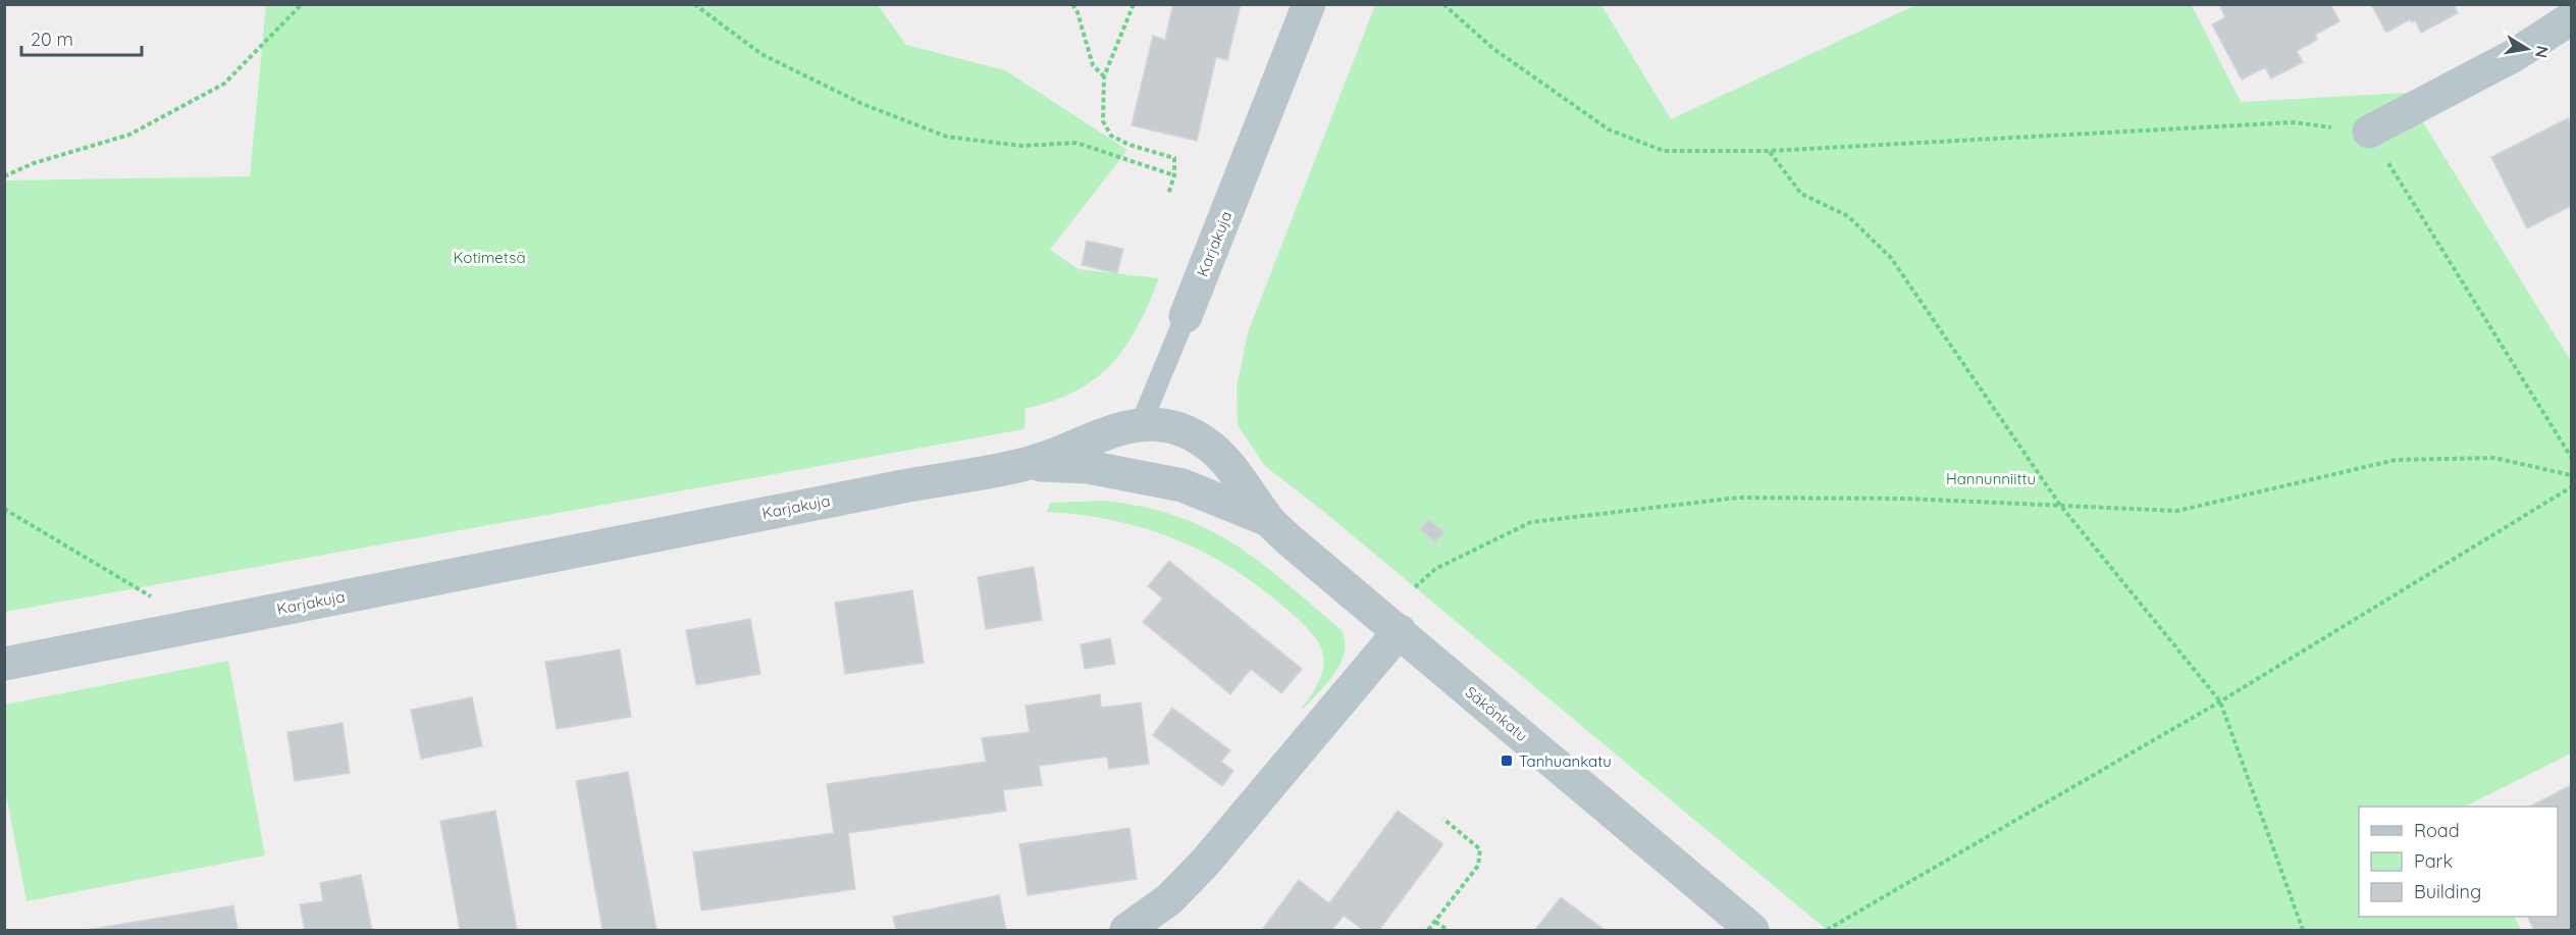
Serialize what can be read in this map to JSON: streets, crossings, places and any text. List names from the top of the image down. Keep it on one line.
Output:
{"streets":{"street":["Karjakuja","Säkönkatu"]},"crossings":[["Karjakuja","Säkönkatu"]],"parks":["Kotimetsä","Hannunniittu"],"places":{"transit":["Tanhuankatu"]},"legend":["Road","Park","Building"],"scale_bar":"20 m","north":"right"}
